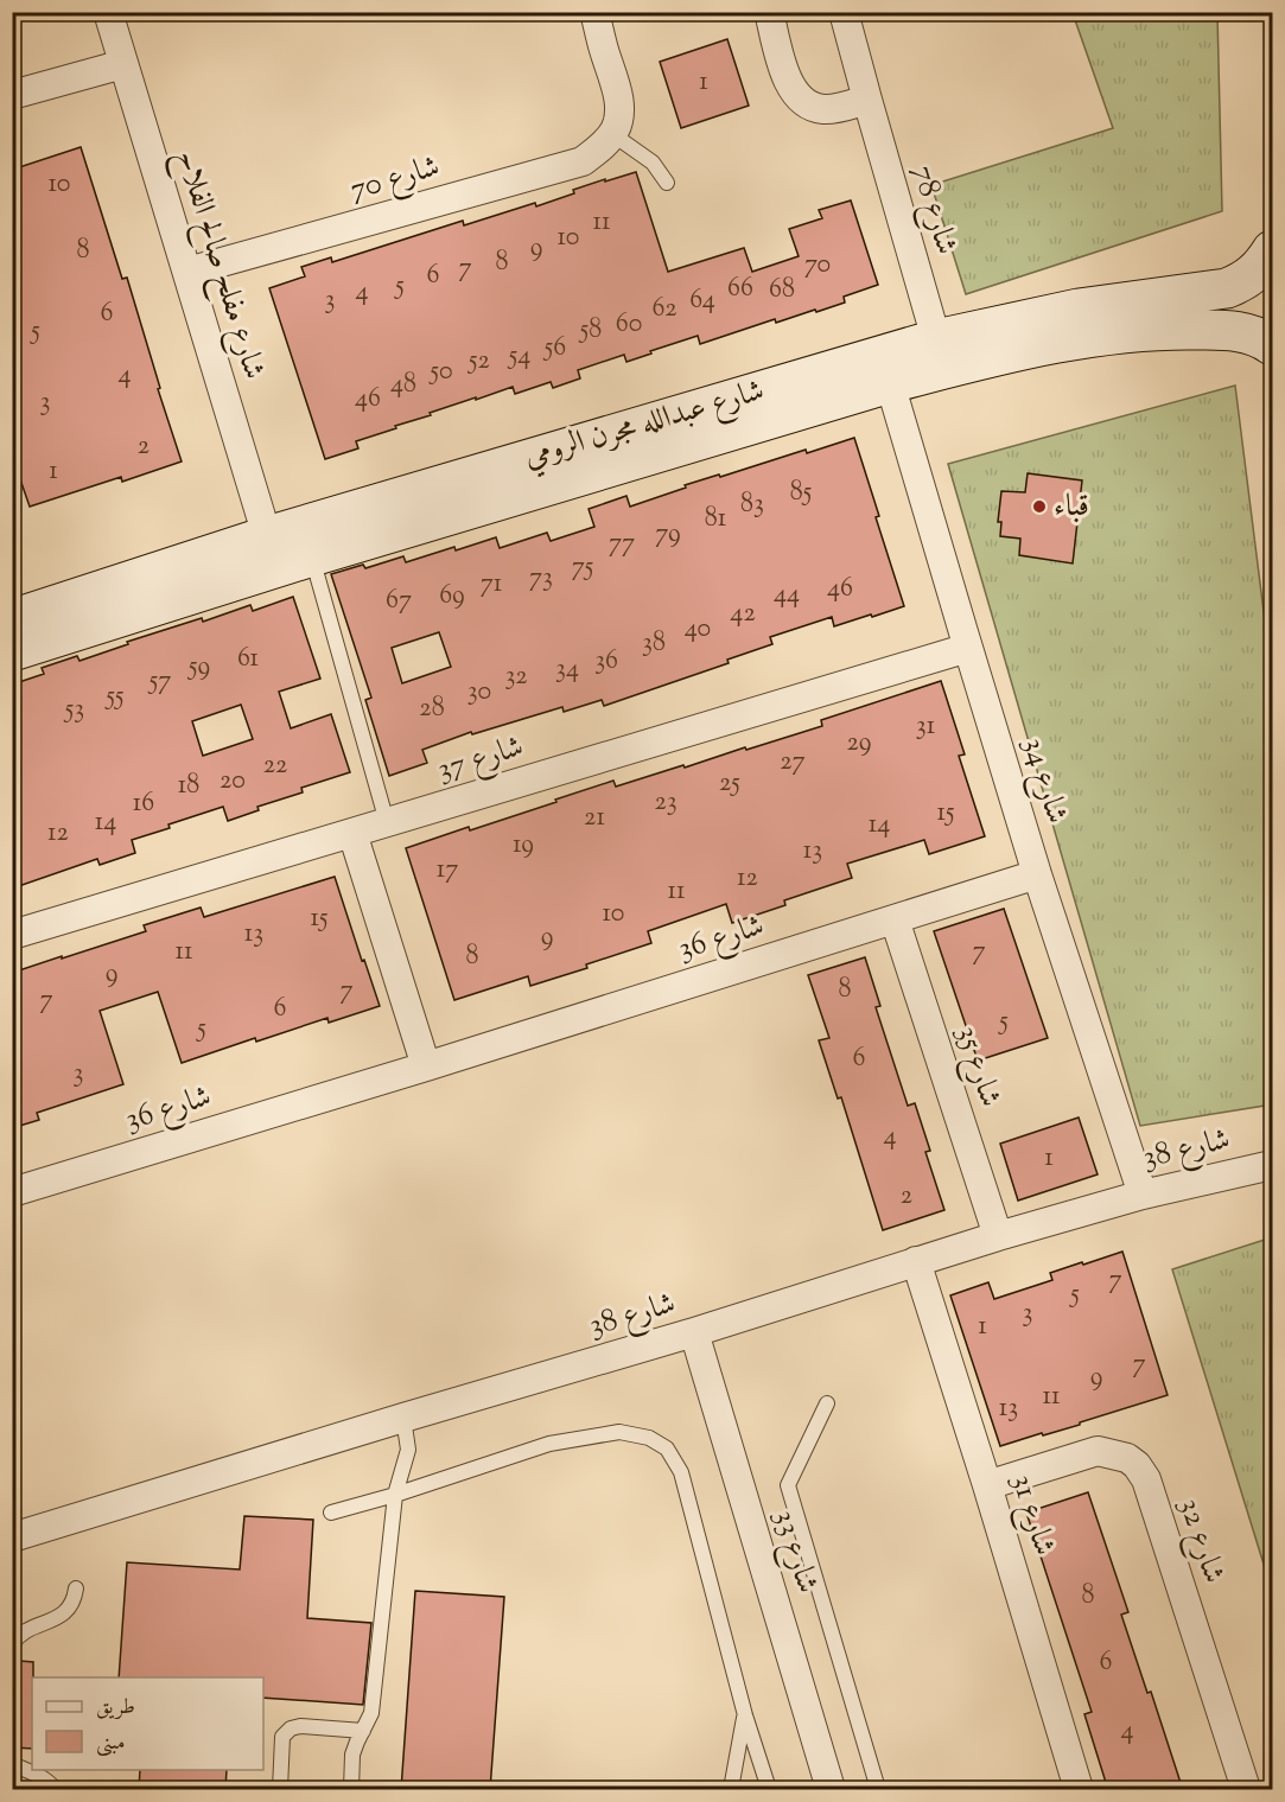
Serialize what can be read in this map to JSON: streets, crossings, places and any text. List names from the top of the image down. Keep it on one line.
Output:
{"streets":{"main road":["شارع عبدالله مجرن الرومي"],"street":["شارع 70","شارع 78","شارع مفلح صالح الفلاح","شارع 37","شارع 34","شارع 36","شارع 35","شارع 38","شارع 31","شارع 32","شارع 33"]},"crossings":[["شارع 70","شارع مفلح صالح الفلاح"],["شارع 78","شارع عبدالله مجرن الرومي"],["شارع مفلح صالح الفلاح","شارع عبدالله مجرن الرومي"],["شارع عبدالله مجرن الرومي","شارع 34"],["شارع 37","شارع 34"],["شارع 34","شارع 36"],["شارع 34","شارع 38"],["شارع 36","شارع 35"],["شارع 35","شارع 38"],["شارع 38","شارع 31"],["شارع 38","شارع 33"],["شارع 31","شارع 32"]],"places":["قباء"],"house_numbers":["1","10","11","10","9","8","8","70","7","6","5","66","68","4","3","64","62","6","60","58","5","56","54","52","50","4","48","46","3","2","1","85","83","81","79","77","75","73","71","46","44","69","67","42","40","38","61","36","59","34","32","57","30","55","28","53","31","29","27","22","20","25","18","23","16","15","21","14","14","12","19","13","17","12","11","10","15","13","9","11","7","8","9","8","7","7","6","5","5","6","3","4","1","2","7","5","3","1","7","9","11","13","8","6","4"],"legend":["طريق","مبنى"]}
